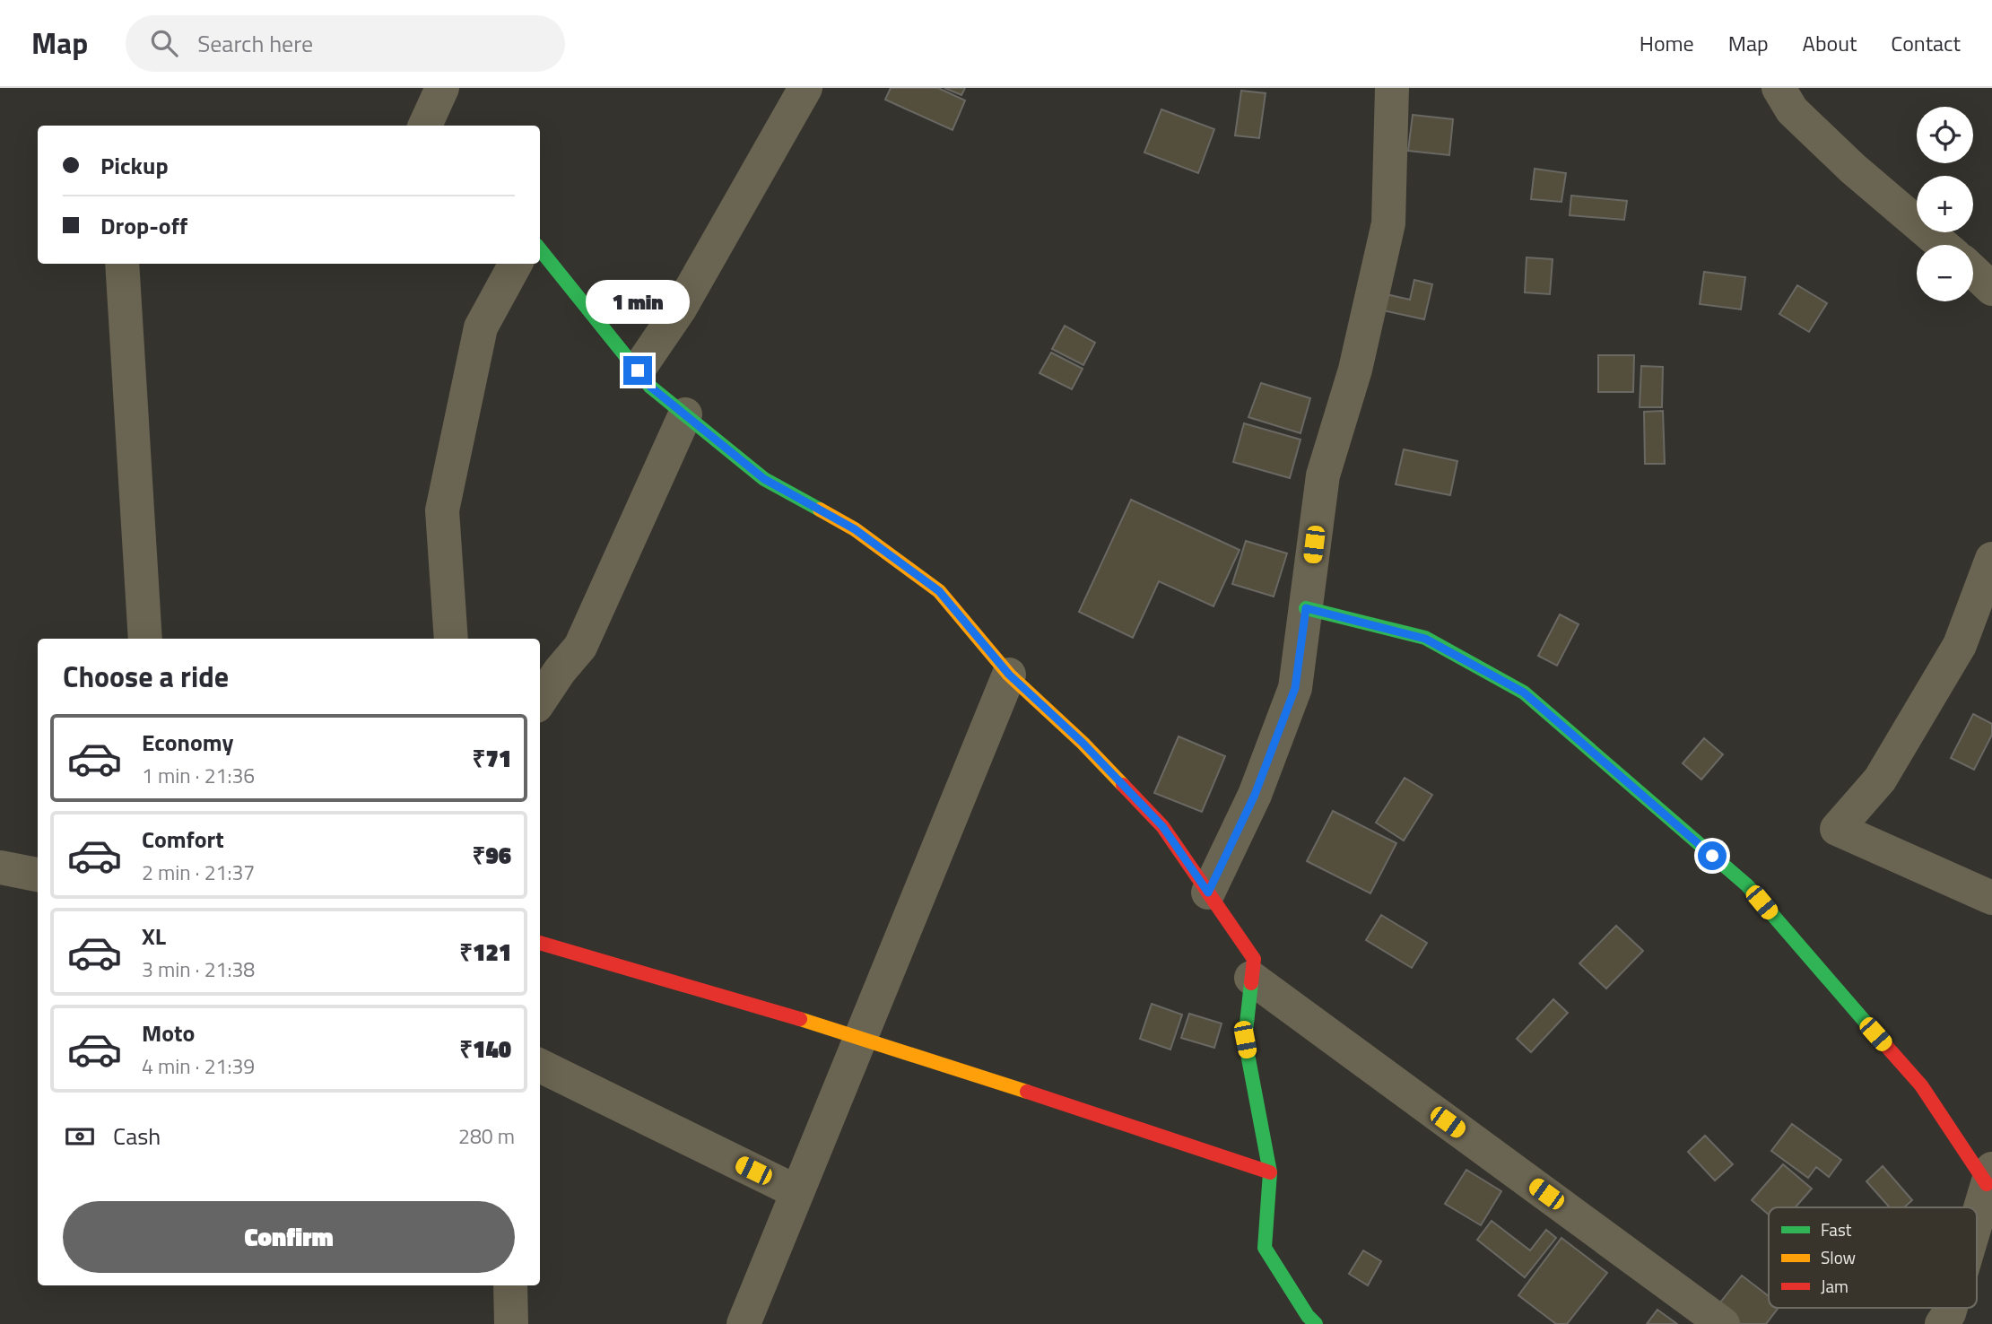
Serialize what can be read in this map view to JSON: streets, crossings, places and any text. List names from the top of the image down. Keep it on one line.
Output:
{"legend":["Fast","Slow","Jam"],"page":{"header":"Map","search":"Search here","nav":["Home","Map","About","Contact"],"map_buttons":["+","−"],"banner":["Pickup","Drop-off"],"bubble":"1 min","heading":"Choose a ride","list":[{"name":"Economy","note":"1 min · 21:36","value":"₹71"},{"name":"Comfort","note":"2 min · 21:37","value":"₹96"},{"name":"XL","note":"3 min · 21:38","value":"₹121"},{"name":"Moto","note":"4 min · 21:39","value":"₹140"}],"pay":["Cash","280 m"],"buttons":"Confirm"}}
